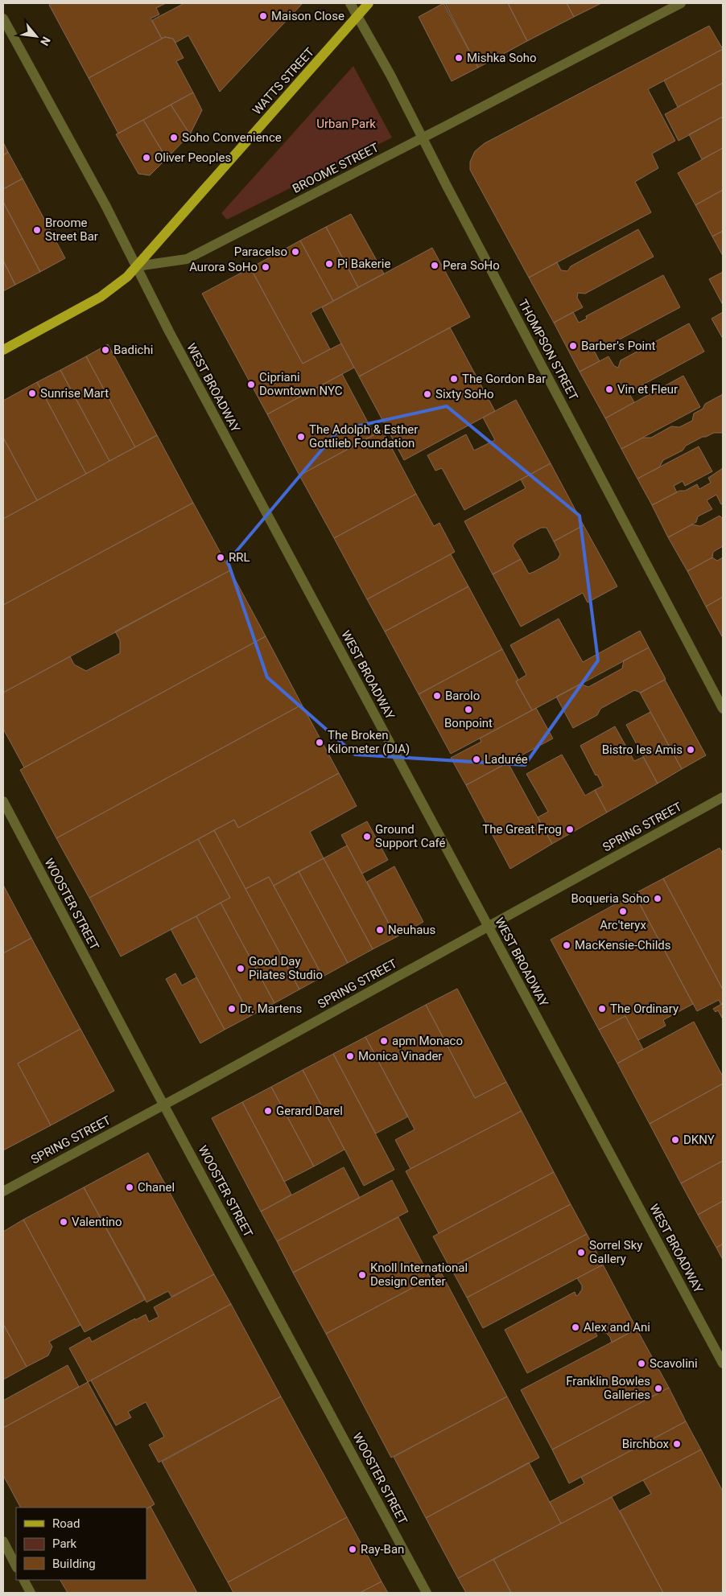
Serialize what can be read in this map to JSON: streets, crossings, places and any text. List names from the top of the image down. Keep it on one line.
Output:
{"streets":{"main road":["WATTS STREET"],"street":["BROOME STREET","THOMPSON STREET","WEST BROADWAY","SPRING STREET","WOOSTER STREET"]},"crossings":[["WATTS STREET","BROOME STREET"],["WATTS STREET","THOMPSON STREET"],["WATTS STREET","WEST BROADWAY"],["BROOME STREET","THOMPSON STREET"],["BROOME STREET","WEST BROADWAY"],["WEST BROADWAY","SPRING STREET"],["SPRING STREET","WOOSTER STREET"]],"parks":["Urban Park"],"places":["Maison Close","Mishka Soho","Soho Convenience","Oliver Peoples","Broome Street Bar","Paracelso","Pi Bakerie","Pera SoHo","Aurora SoHo","Barber's Point","Badichi","The Gordon Bar","Cipriani Downtown NYC","Vin et Fleur","Sunrise Mart","Sixty SoHo","The Adolph & Esther Gottlieb Foundation","RRL","Barolo","Bonpoint","The Broken Kilometer (DIA)","Bistro les Amis","Ladurée","The Great Frog","Ground Support Café","Boqueria Soho","Arc'teryx","Neuhaus","MacKensie-Childs","Good Day Pilates Studio","Dr. Martens","The Ordinary","apm Monaco","Monica Vinader","Gerard Darel","DKNY","Chanel","Valentino","Sorrel Sky Gallery","Knoll International Design Center","Alex and Ani","Scavolini","Franklin Bowles Galleries","Birchbox","Ray-Ban"],"legend":["Road","Park","Building"],"north":"bottom right"}
